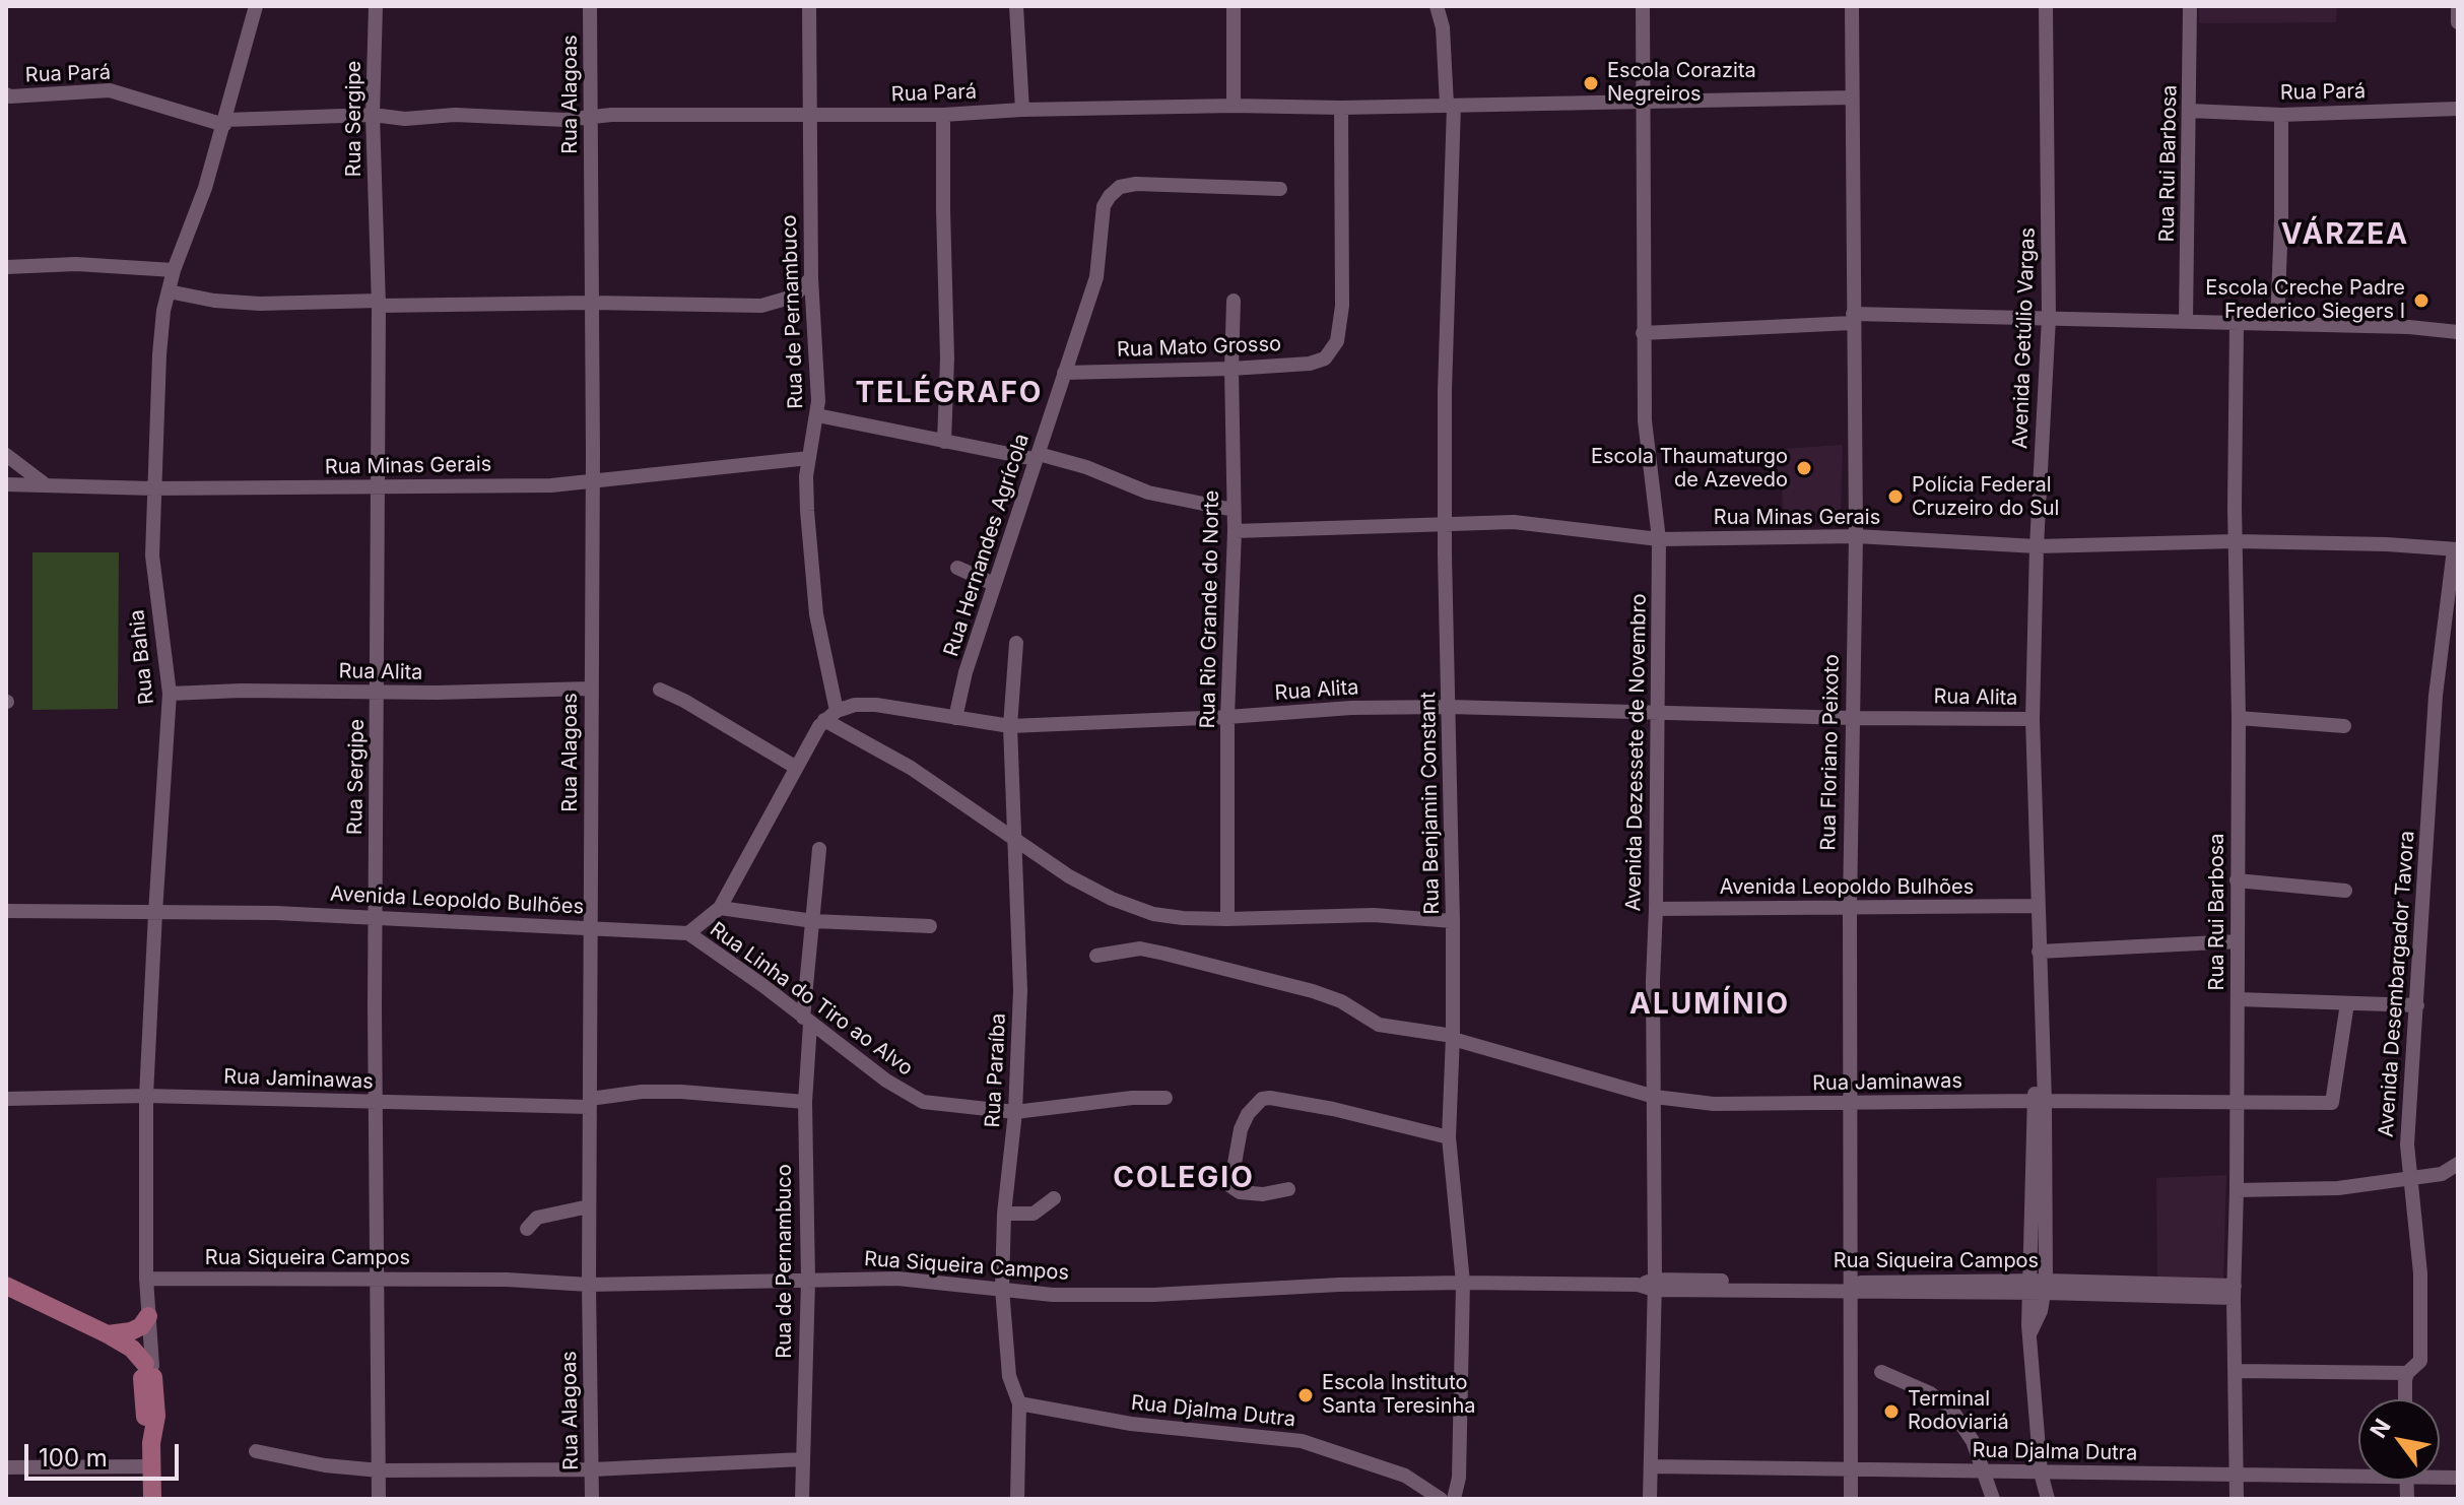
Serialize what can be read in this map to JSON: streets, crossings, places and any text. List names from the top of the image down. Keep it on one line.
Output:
{"streets":{"street":["Rua Pará","Rua Alagoas","Rua Sergipe","Rua Rui Barbosa","Rua de Pernambuco","Avenida Getúlio Vargas","Rua Mato Grosso","Rua Minas Gerais","Rua Hernandes Agrícola","Rua Rio Grande do Norte","Rua Bahia","Rua Alita","Avenida Dezessete de Novembro","Rua Floriano Peixoto","Rua Benjamin Constant","Avenida Leopoldo Bulhões","Avenida Desembargador Tavora","Rua Linha do Tiro ao Alvo","Rua Paraíba","Rua Jaminawas","Rua Siqueira Campos","Rua Djalma Dutra"]},"crossings":[["Rua Pará","Rua Alagoas"],["Rua Pará","Rua Sergipe"],["Rua Pará","Rua Rui Barbosa"],["Rua Pará","Rua de Pernambuco"],["Rua Pará","Rua Mato Grosso"],["Rua Pará","Rua Bahia"],["Rua Pará","Avenida Dezessete de Novembro"],["Rua Pará","Rua Floriano Peixoto"],["Rua Pará","Rua Benjamin Constant"],["Rua Alagoas","Rua Minas Gerais"],["Rua Alagoas","Rua Alita"],["Rua Alagoas","Avenida Leopoldo Bulhões"],["Rua Alagoas","Rua Jaminawas"],["Rua Alagoas","Rua Siqueira Campos"],["Rua Sergipe","Rua Minas Gerais"],["Rua Sergipe","Rua Alita"],["Rua Sergipe","Avenida Leopoldo Bulhões"],["Rua Sergipe","Rua Jaminawas"],["Rua Sergipe","Rua Siqueira Campos"],["Rua Rui Barbosa","Rua Minas Gerais"],["Rua Rui Barbosa","Rua Jaminawas"],["Rua Rui Barbosa","Rua Siqueira Campos"],["Rua Rui Barbosa","Rua Djalma Dutra"],["Rua de Pernambuco","Rua Minas Gerais"],["Rua de Pernambuco","Rua Alita"],["Rua de Pernambuco","Rua Linha do Tiro ao Alvo"],["Rua de Pernambuco","Rua Jaminawas"],["Rua de Pernambuco","Rua Siqueira Campos"],["Avenida Getúlio Vargas","Rua Minas Gerais"],["Avenida Getúlio Vargas","Rua Alita"],["Avenida Getúlio Vargas","Avenida Leopoldo Bulhões"],["Avenida Getúlio Vargas","Rua Jaminawas"],["Avenida Getúlio Vargas","Rua Siqueira Campos"],["Avenida Getúlio Vargas","Rua Djalma Dutra"],["Rua Mato Grosso","Rua Hernandes Agrícola"],["Rua Mato Grosso","Rua Rio Grande do Norte"],["Rua Minas Gerais","Rua Rio Grande do Norte"],["Rua Minas Gerais","Rua Bahia"],["Rua Minas Gerais","Avenida Dezessete de Novembro"],["Rua Minas Gerais","Rua Floriano Peixoto"],["Rua Minas Gerais","Rua Benjamin Constant"],["Rua Minas Gerais","Avenida Desembargador Tavora"],["Rua Hernandes Agrícola","Rua Alita"],["Rua Rio Grande do Norte","Rua Alita"],["Rua Bahia","Rua Alita"],["Rua Bahia","Avenida Leopoldo Bulhões"],["Rua Bahia","Rua Jaminawas"],["Rua Bahia","Rua Siqueira Campos"],["Rua Alita","Avenida Dezessete de Novembro"],["Rua Alita","Rua Floriano Peixoto"],["Rua Alita","Rua Benjamin Constant"],["Rua Alita","Rua Paraíba"],["Avenida Dezessete de Novembro","Avenida Leopoldo Bulhões"],["Avenida Dezessete de Novembro","Rua Jaminawas"],["Avenida Dezessete de Novembro","Rua Siqueira Campos"],["Avenida Dezessete de Novembro","Rua Djalma Dutra"],["Rua Floriano Peixoto","Avenida Leopoldo Bulhões"],["Rua Floriano Peixoto","Rua Jaminawas"],["Rua Floriano Peixoto","Rua Siqueira Campos"],["Rua Floriano Peixoto","Rua Djalma Dutra"],["Rua Benjamin Constant","Rua Jaminawas"],["Rua Benjamin Constant","Rua Siqueira Campos"],["Avenida Leopoldo Bulhões","Rua Linha do Tiro ao Alvo"],["Rua Linha do Tiro ao Alvo","Rua Paraíba"],["Rua Paraíba","Rua Siqueira Campos"],["Rua Paraíba","Rua Djalma Dutra"]],"districts":["VÁRZEA","TELÉGRAFO","ALUMÍNIO","COLEGIO"],"places":["Escola Corazita Negreiros","Escola Creche Padre Frederico Siegers I","Escola Thaumaturgo de Azevedo","Polícia Federal Cruzeiro do Sul","Escola Instituto Santa Teresinha","Terminal Rodoviariá"],"scale_bar":"100 m","north":"top left"}
